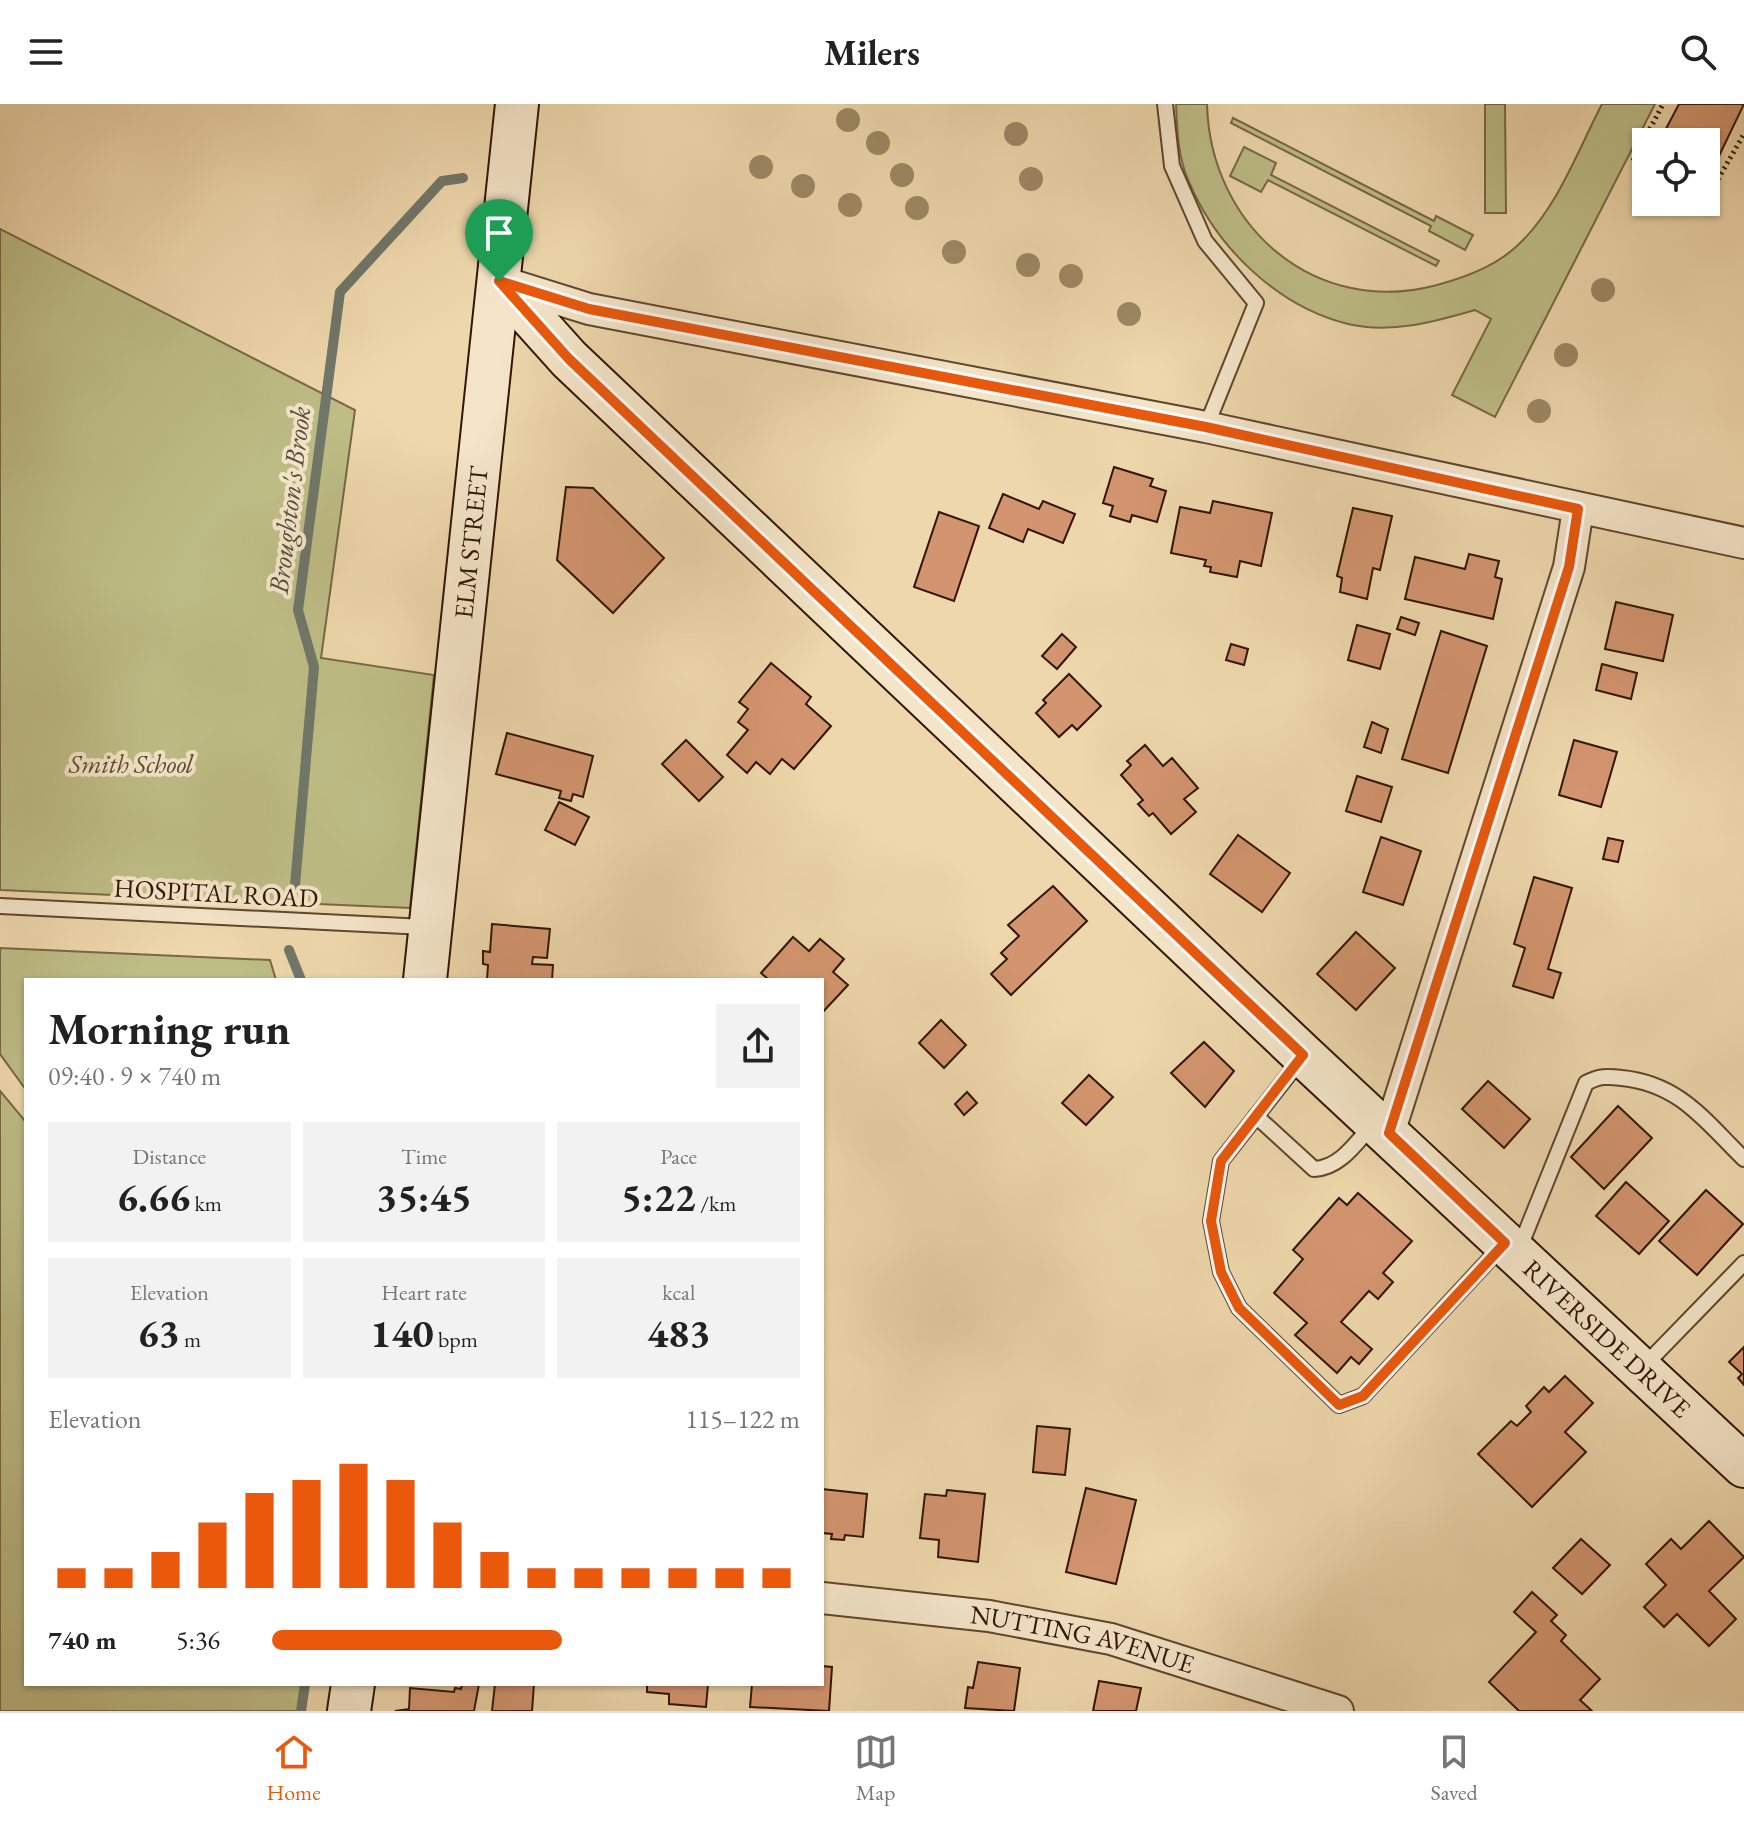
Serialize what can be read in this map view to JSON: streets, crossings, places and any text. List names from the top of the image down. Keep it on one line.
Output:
{"streets":{"street":["ELM STREET","RIVERSIDE DRIVE","NUTTING AVENUE"],"lane":["HOSPITAL ROAD"]},"crossings":[["ELM STREET","HOSPITAL ROAD"],["ELM STREET","RIVERSIDE DRIVE"]],"water":["Broughton's Brook"],"parks":["Smith School"],"page":{"header":"Milers","heading":["Morning run","09:40 · 9 × 740 m"],"stats":[["Distance","6.66 km"],["Time","35:45"],["Pace","5:22 /km"],["Elevation","63 m"],["Heart rate","140 bpm"],["kcal","483"]],"chart":["Elevation","115–122 m"],"list":[{"name":"740 m","note":"5:36"}],"tabs":["Home","Map","Saved"]}}
